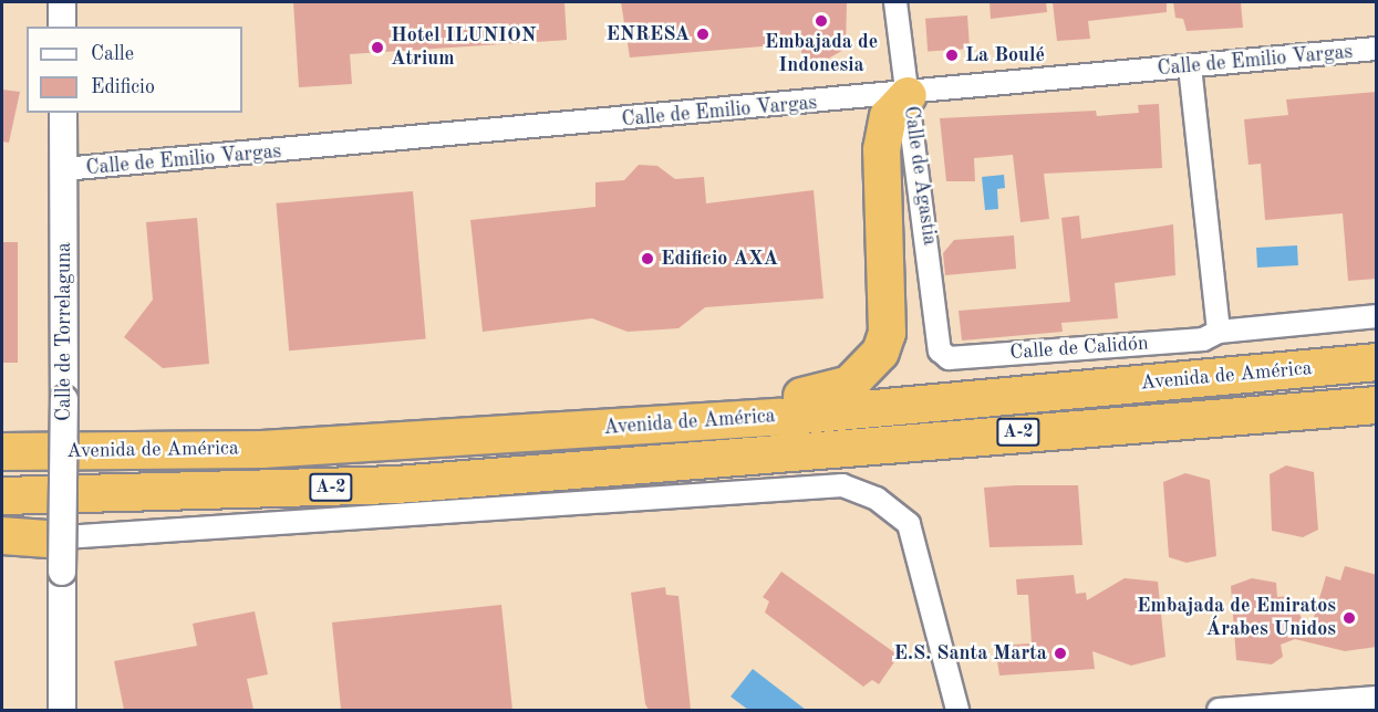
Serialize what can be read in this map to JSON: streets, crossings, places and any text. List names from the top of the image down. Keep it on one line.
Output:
{"streets":{"highway":["Avenida de América","A-2"],"street":["Calle de Emilio Vargas","Calle de Agastia","Calle de Torrelaguna","Calle de Calidón"]},"crossings":[["Calle de Emilio Vargas","Calle de Agastia"],["Calle de Emilio Vargas","Calle de Torrelaguna"],["Calle de Agastia","Calle de Calidón"]],"places":["Embajada de Indonesia","ENRESA","Hotel ILUNION Atrium","La Boulé","Edificio AXA","Embajada de Emiratos Árabes Unidos","E.S. Santa Marta"],"legend":["Calle","Edificio"]}
